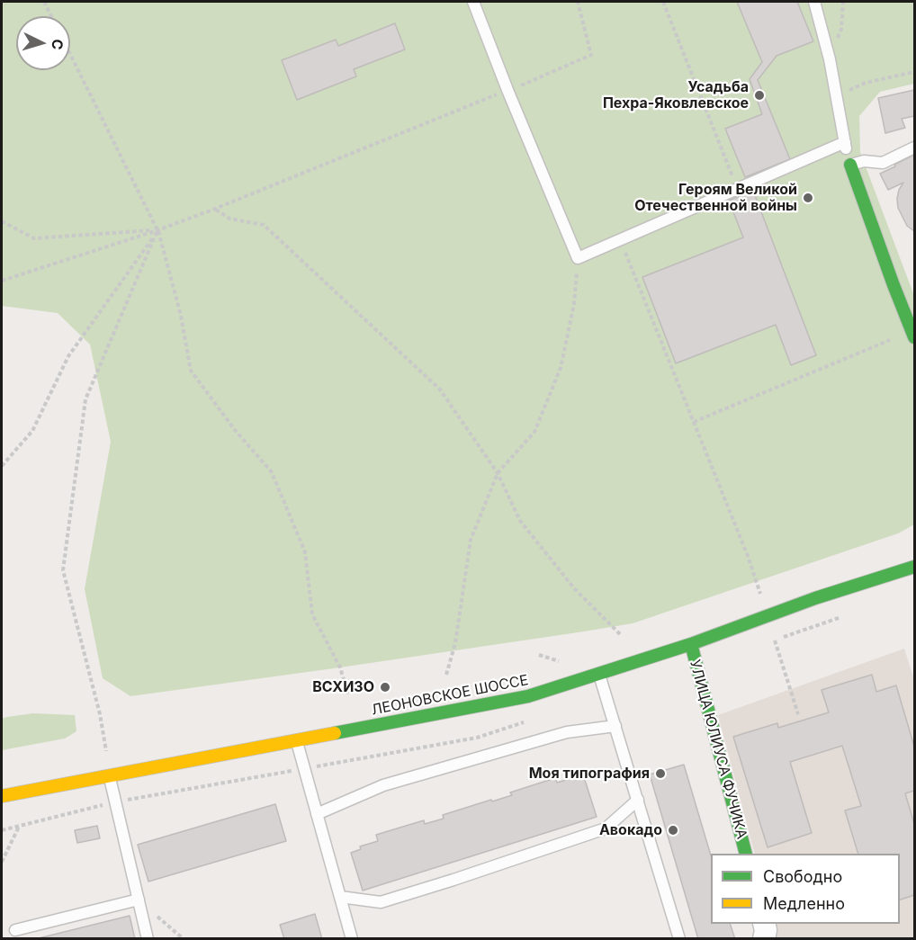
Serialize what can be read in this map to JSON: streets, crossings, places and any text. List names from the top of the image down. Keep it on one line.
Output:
{"streets":{"main road":["ЛЕОНОВСКОЕ ШОССЕ","УЛИЦА ЮЛИУСА ФУЧИКА"]},"crossings":[["ЛЕОНОВСКОЕ ШОССЕ","УЛИЦА ЮЛИУСА ФУЧИКА"]],"places":["Усадьба Пехра-Яковлевское","Героям Великой Отечественной войны","ВСХИЗО","Моя типография","Авокадо"],"legend":["Свободно","Медленно"],"north":"right"}
